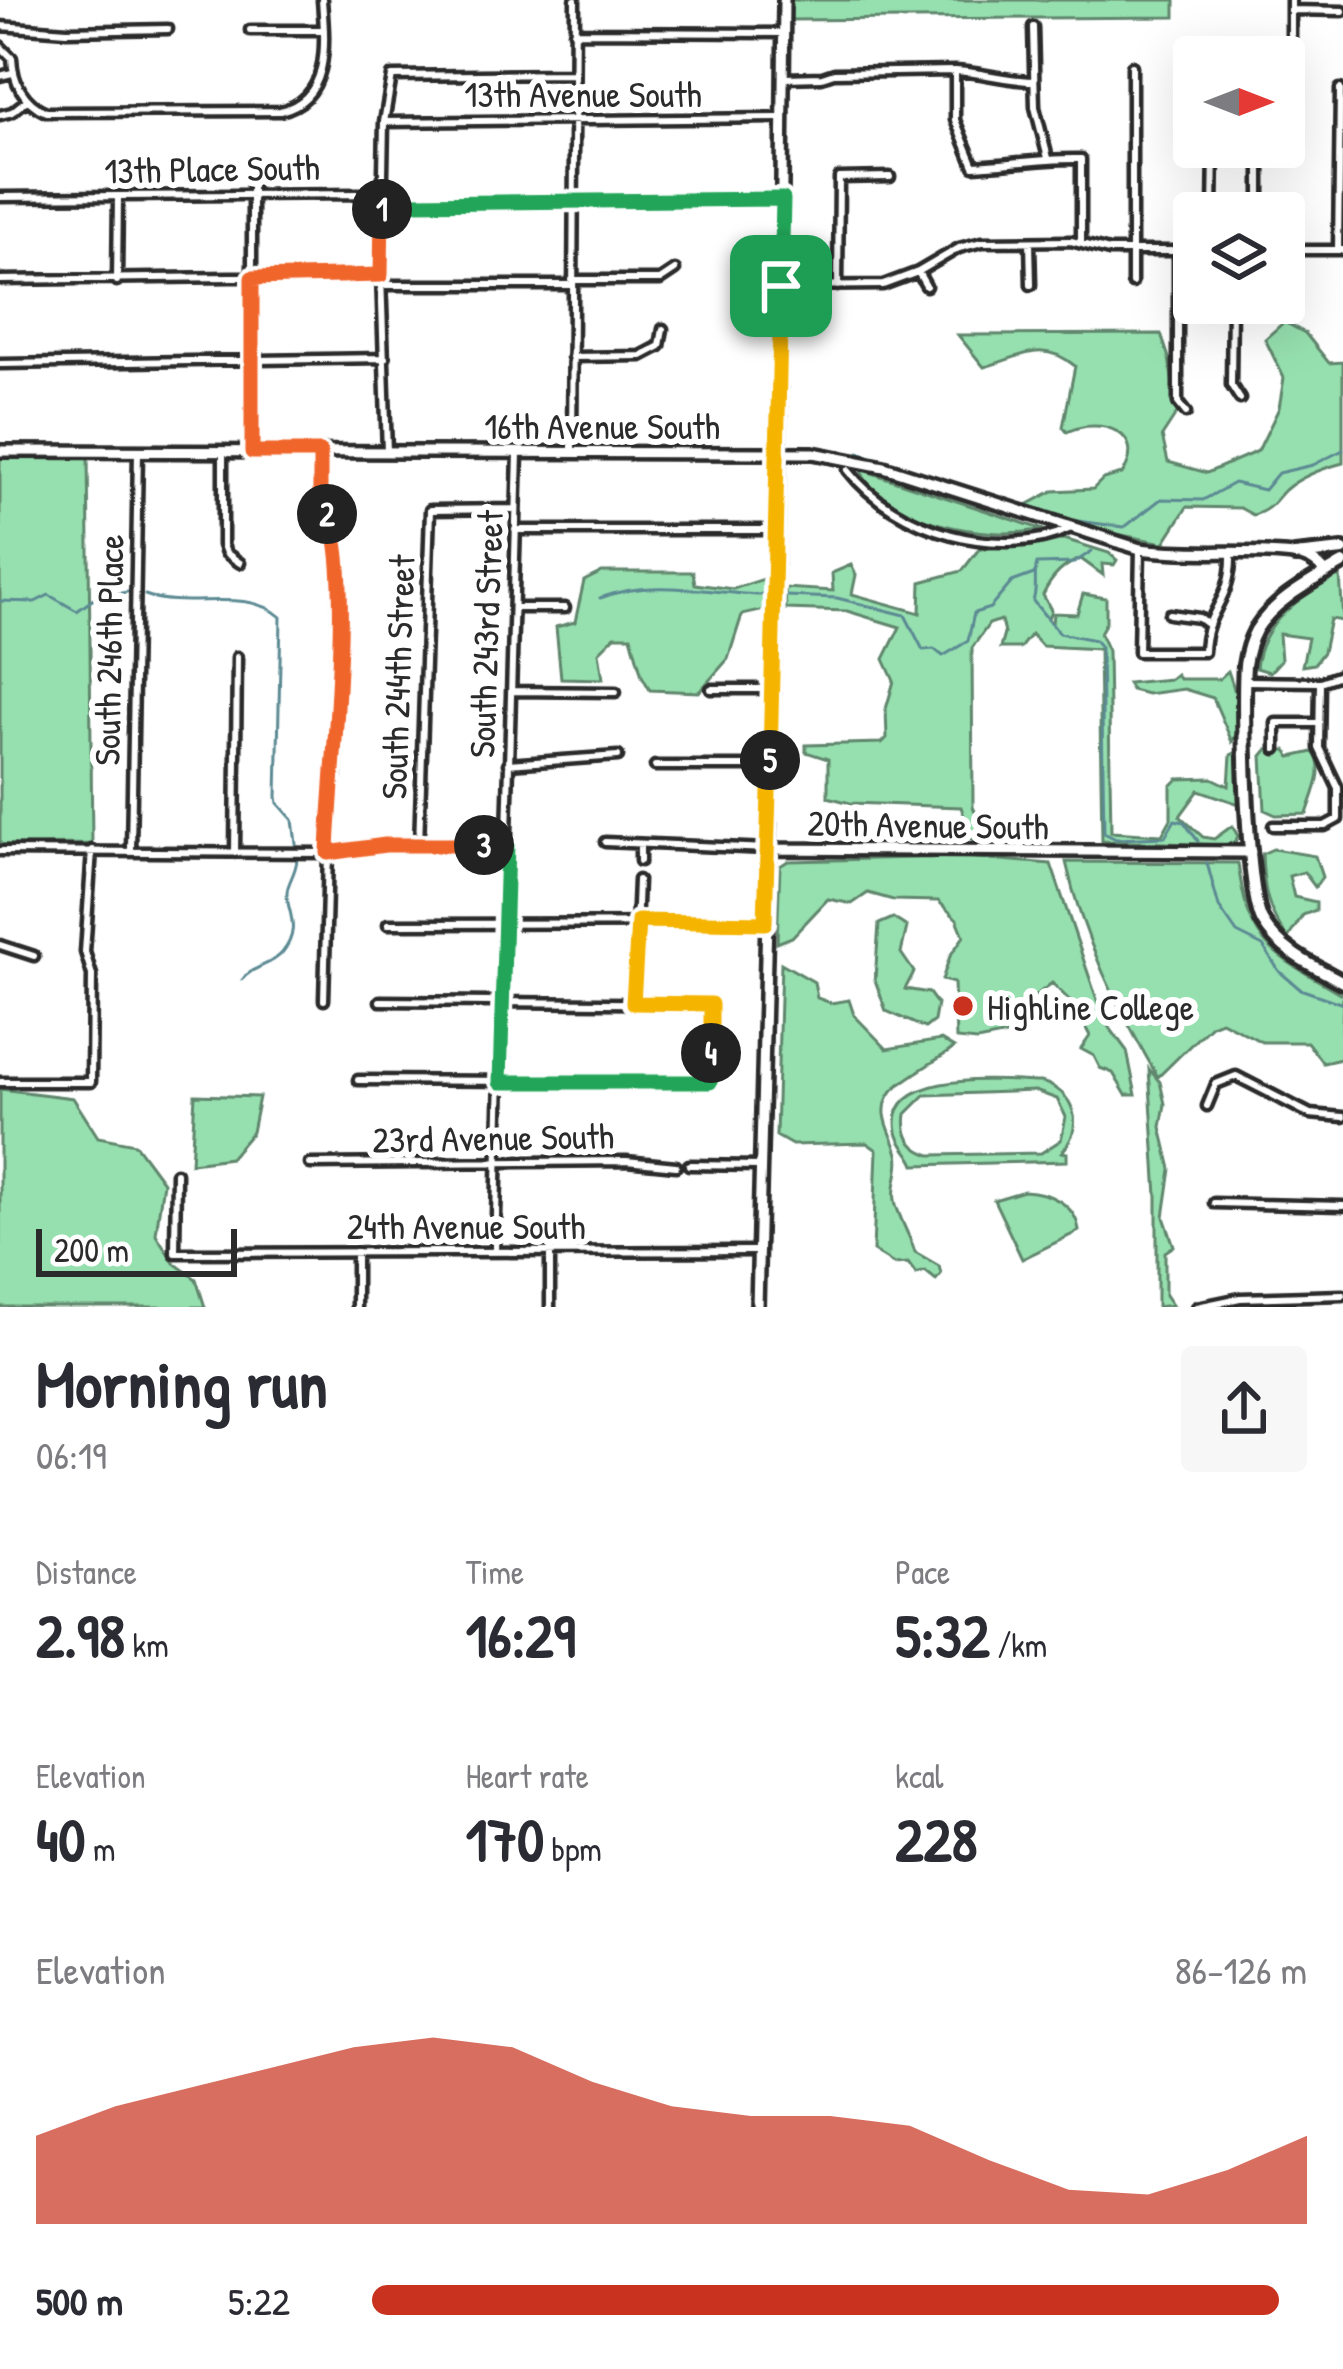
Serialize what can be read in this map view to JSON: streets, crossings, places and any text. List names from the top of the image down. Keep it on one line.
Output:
{"streets":{"main road":["16th Avenue South","20th Avenue South"],"street":["13th Avenue South","13th Place South","South 243rd Street","South 246th Place","South 244th Street","23rd Avenue South","24th Avenue South"]},"crossings":[["16th Avenue South","South 243rd Street"],["16th Avenue South","South 246th Place"],["South 243rd Street","South 244th Street"],["South 243rd Street","23rd Avenue South"],["South 243rd Street","24th Avenue South"]],"places":["Highline College"],"scale_bar":"200 m","north":"right","page":{"pins":["1","2","5","3","4"],"scale":"200 m","heading":["Morning run","06:19"],"stats":[["Distance","2.98 km"],["Time","16:29"],["Pace","5:32 /km"],["Elevation","40 m"],["Heart rate","170 bpm"],["kcal","228"]],"chart":["Elevation","86–126 m"],"list":[{"name":"500 m","note":"5:22"}]}}
